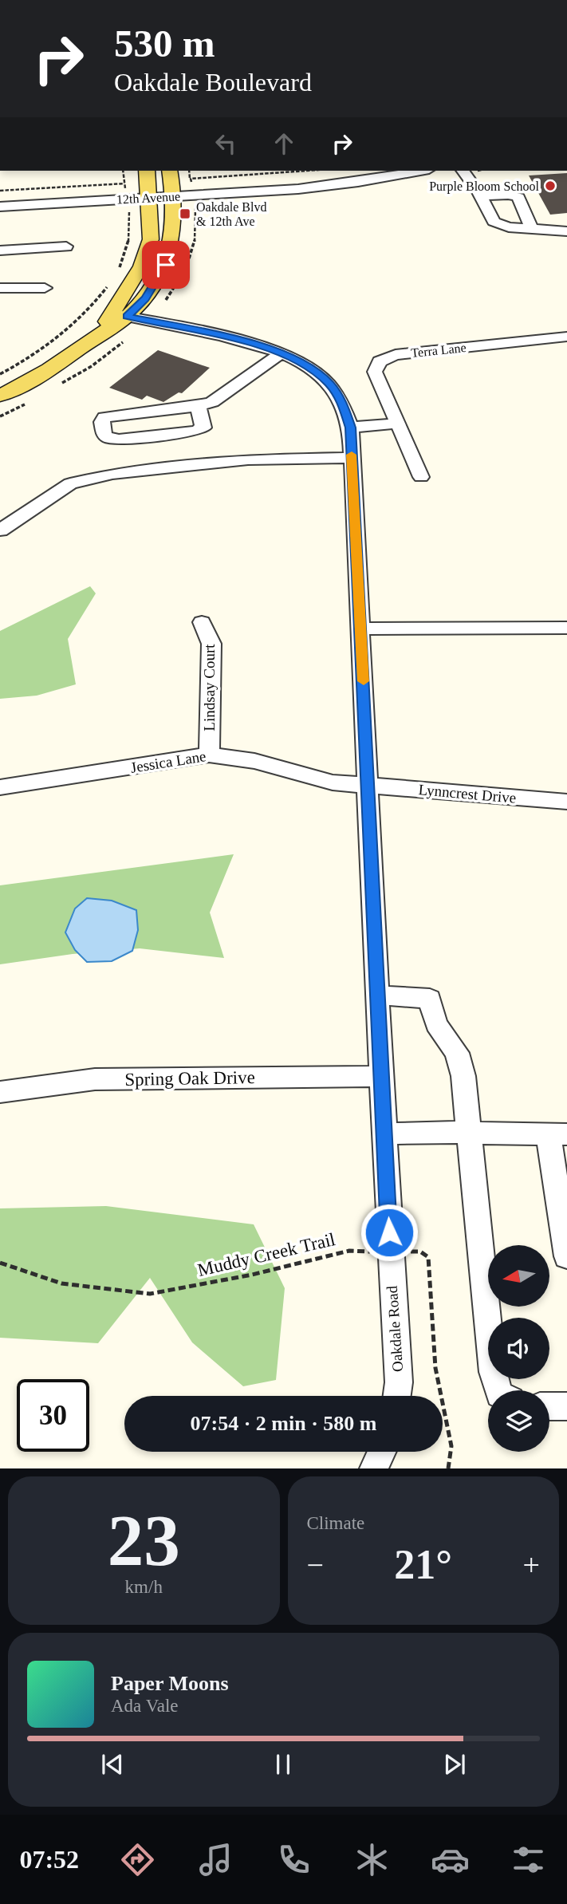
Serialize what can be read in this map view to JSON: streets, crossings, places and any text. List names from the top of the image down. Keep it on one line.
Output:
{"streets":{"street":["12th Avenue","Terra Lane","Lindsay Court","Jessica Lane","Lynncrest Drive","Spring Oak Drive","Oakdale Road"],"path":["Muddy Creek Trail"]},"crossings":[["Lindsay Court","Jessica Lane"],["Jessica Lane","Lynncrest Drive"],["Jessica Lane","Oakdale Road"],["Lynncrest Drive","Oakdale Road"],["Spring Oak Drive","Oakdale Road"],["Muddy Creek Trail","Oakdale Road"]],"places":{"other":["Purple Bloom School"],"transit":["Oakdale Blvd & 12th Ave"]},"north":"left","page":{"turn":["530 m","Oakdale Boulevard"],"limit":"30","trip":"07:54 · 2 min · 580 m","tile":[["23","km/h"],"Climate"],"heat":["−","21°","+"],"song":["Paper Moons","Ada Vale"],"tabs":"07:52"}}
